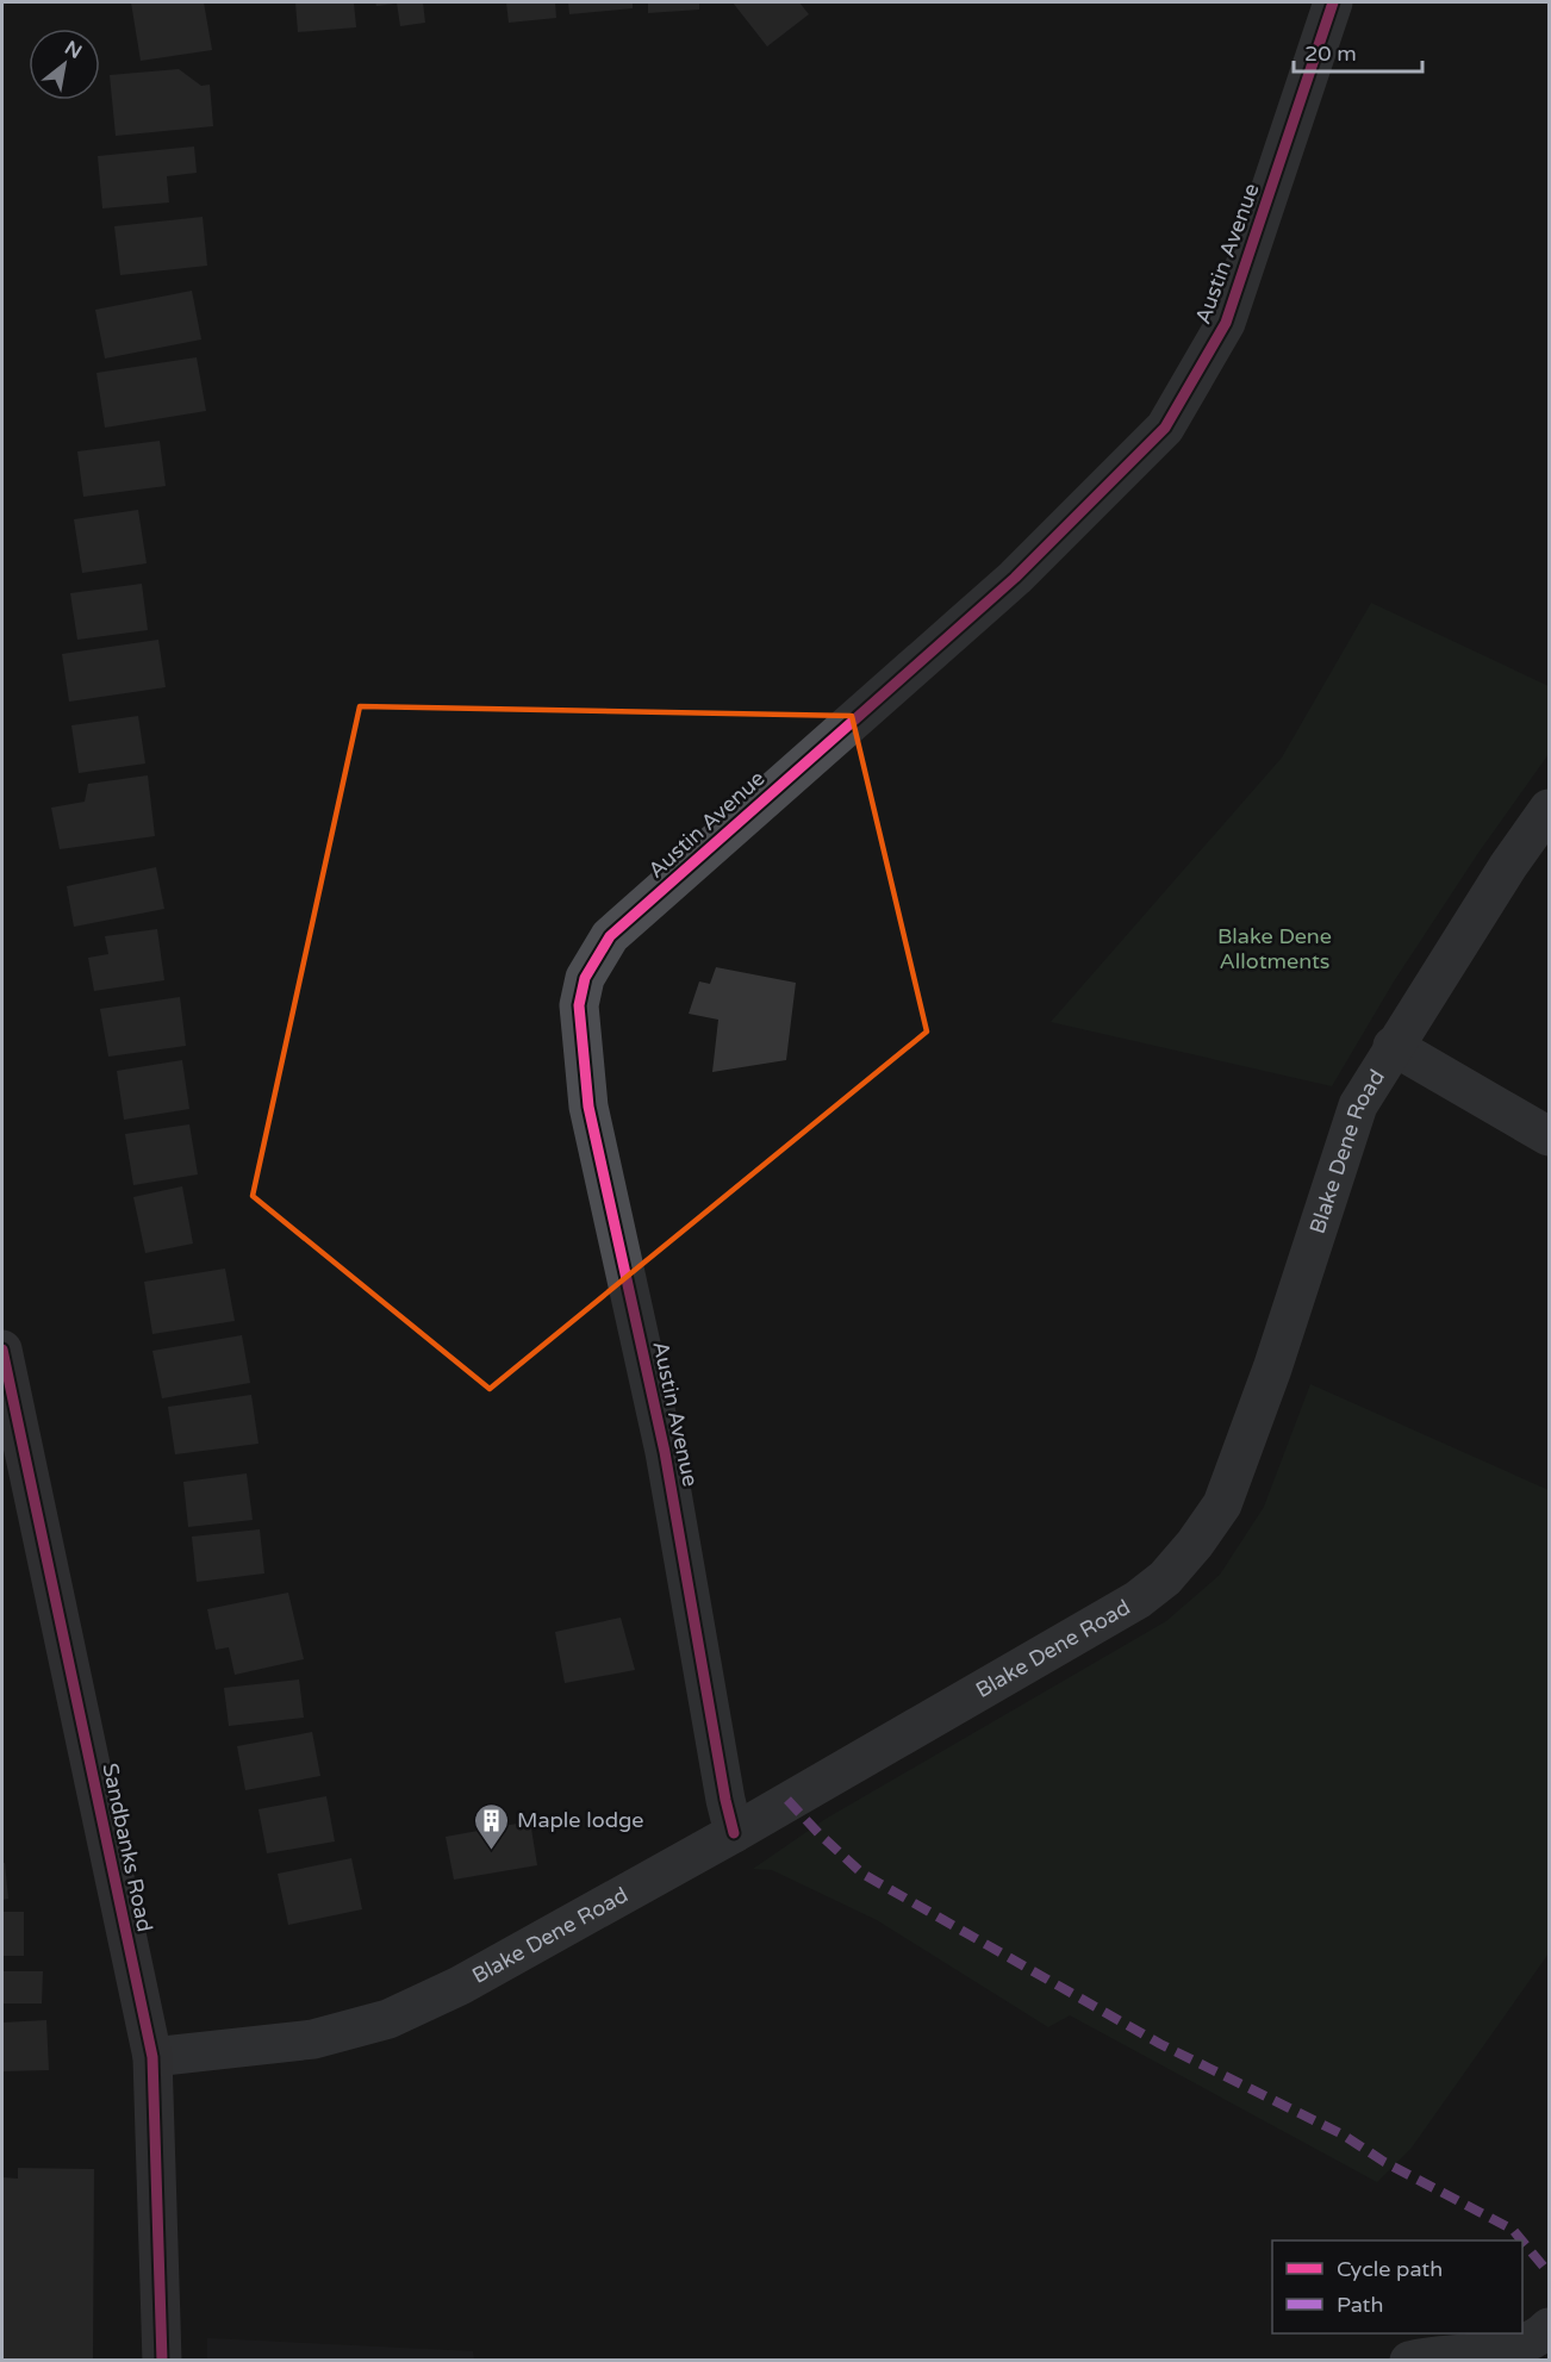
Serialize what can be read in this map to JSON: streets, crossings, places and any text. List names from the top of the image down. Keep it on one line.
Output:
{"streets":{"main road":["Sandbanks Road"],"street":["Austin Avenue","Blake Dene Road"]},"crossings":[["Austin Avenue","Blake Dene Road"],["Blake Dene Road","Sandbanks Road"]],"parks":["Blake Dene Allotments"],"places":{"building":["Maple lodge"]},"legend":["Cycle path","Path"],"scale_bar":"20 m","north":"top right"}
